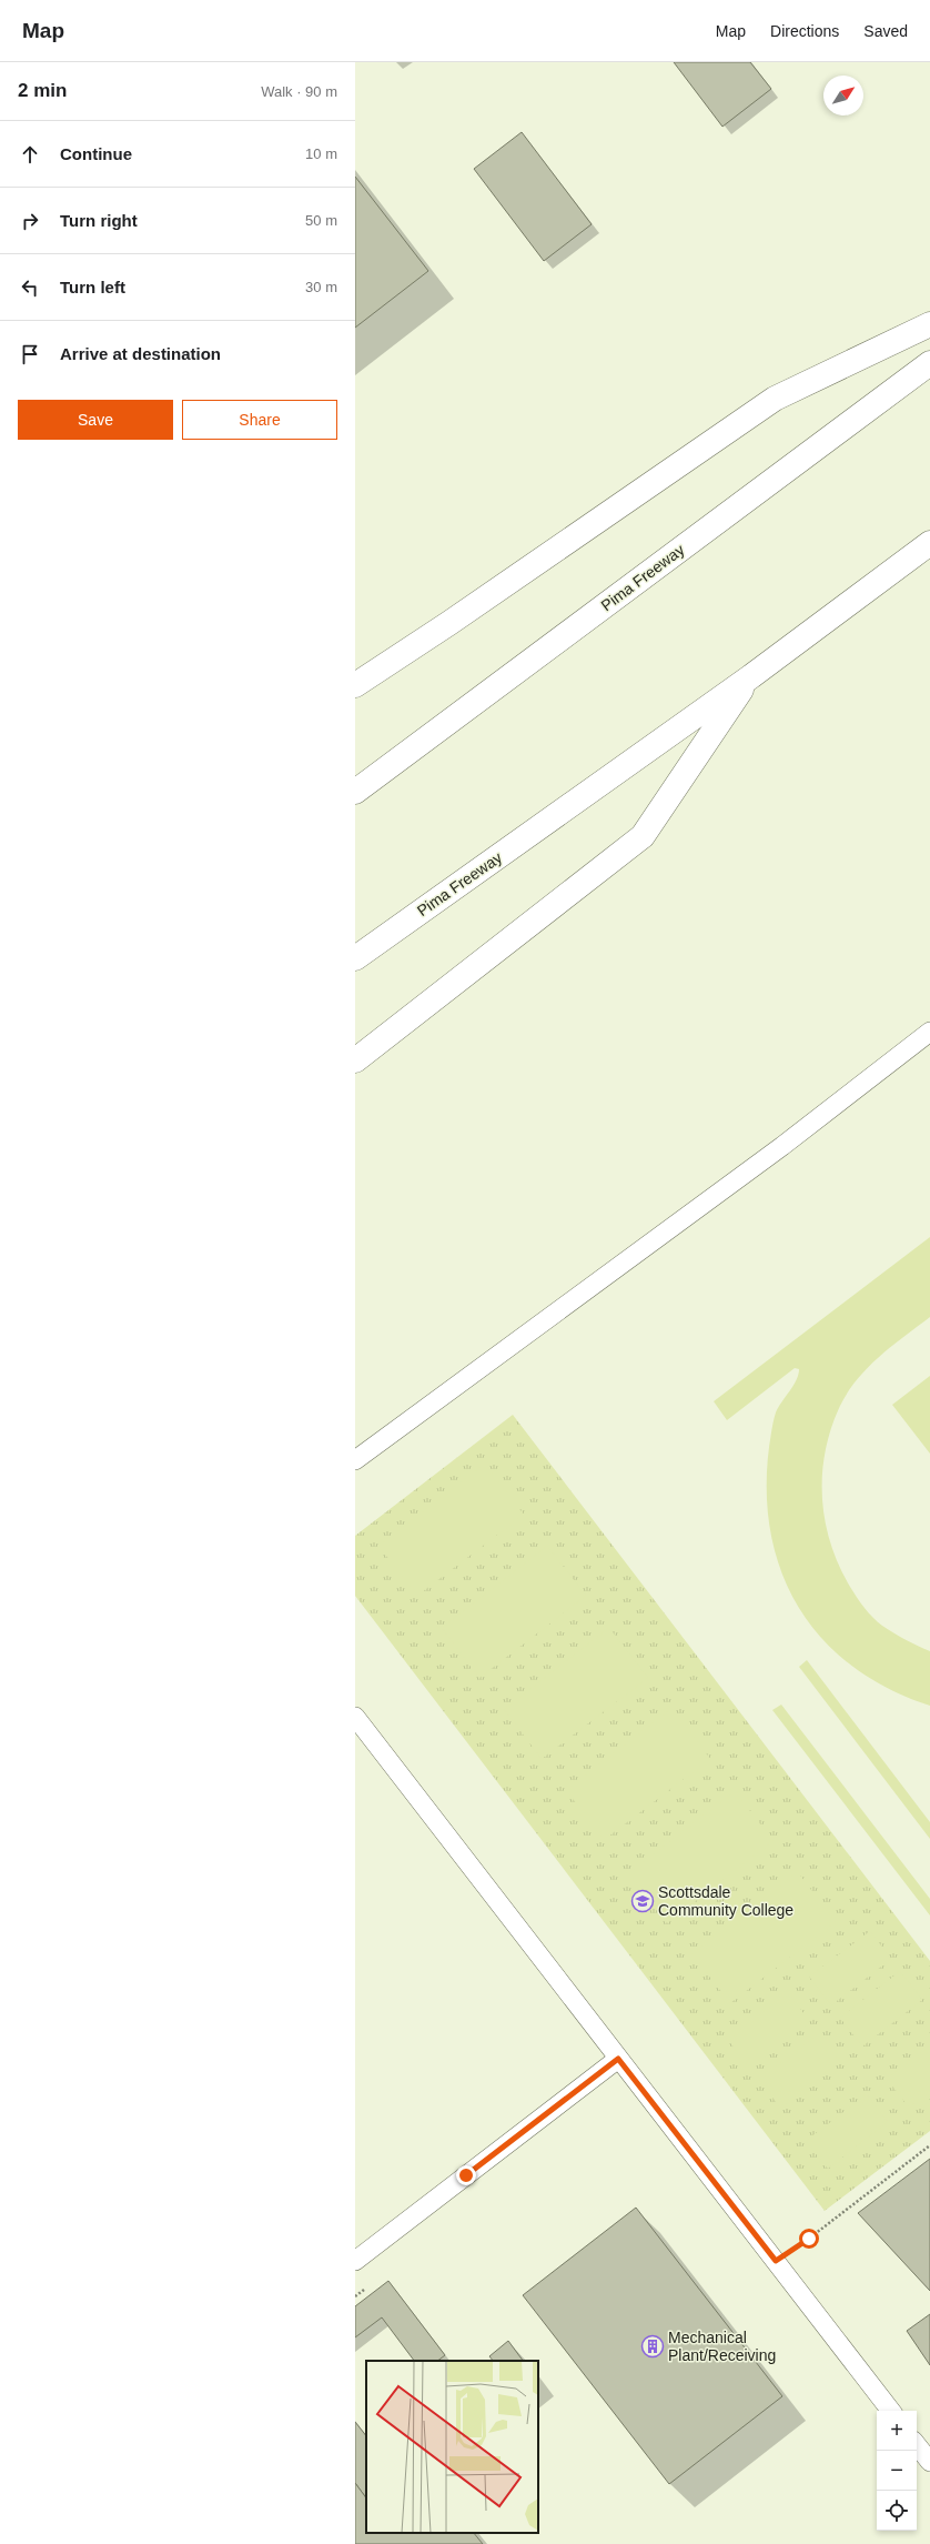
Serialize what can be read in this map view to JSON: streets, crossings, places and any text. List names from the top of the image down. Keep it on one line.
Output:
{"streets":{"highway":["Pima Freeway"]},"places":{"school or university":["Scottsdale Community College"],"building":["Mechanical Plant/Receiving"]},"north":"top right","page":{"header":"Map","nav":["Map","Directions","Saved"],"heading":["2 min","Walk · 90 m"],"list":[["Continue","10 m"],["Turn right","50 m"],["Turn left","30 m"],"Arrive at destination"],"buttons":["Save","Share"],"map_buttons":["+","−"]}}
